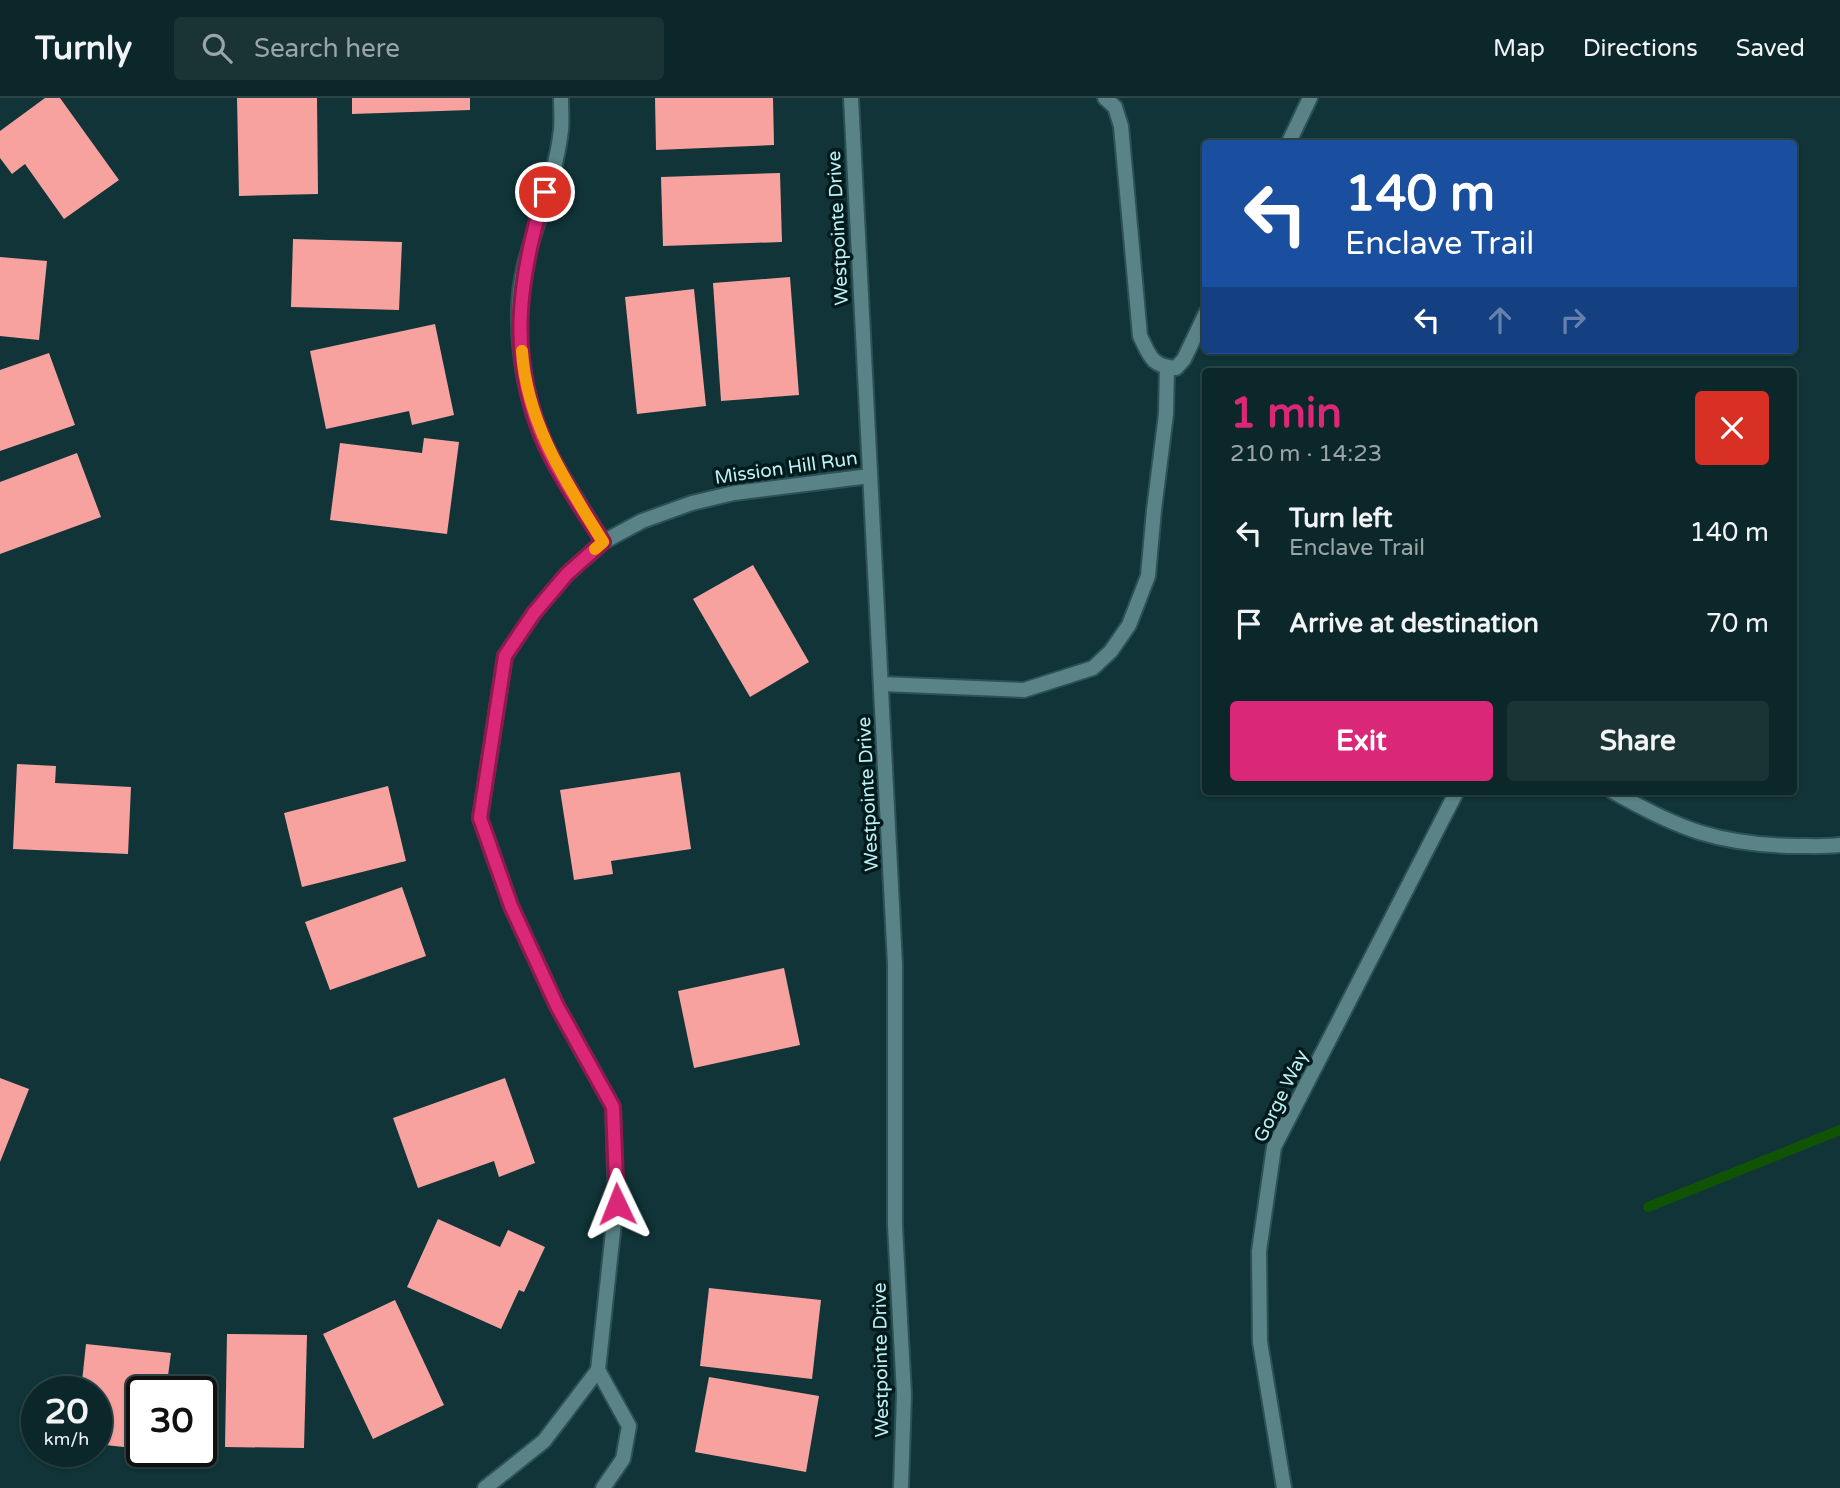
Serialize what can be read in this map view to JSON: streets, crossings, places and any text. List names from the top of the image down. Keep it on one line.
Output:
{"streets":{"street":["Westpointe Drive","Mission Hill Run","Gorge Way"]},"crossings":[["Westpointe Drive","Mission Hill Run"]],"page":{"header":"Turnly","search":"Search here","nav":["Map","Directions","Saved"],"turn":["140 m","Enclave Trail"],"heading":["1 min","210 m · 14:23"],"list":[{"name":"Turn left","note":"Enclave Trail","value":"140 m"},{"name":"Arrive at destination","value":"70 m"}],"buttons":["Exit","Share"],"speed":"20 km/h","limit":"30"}}
